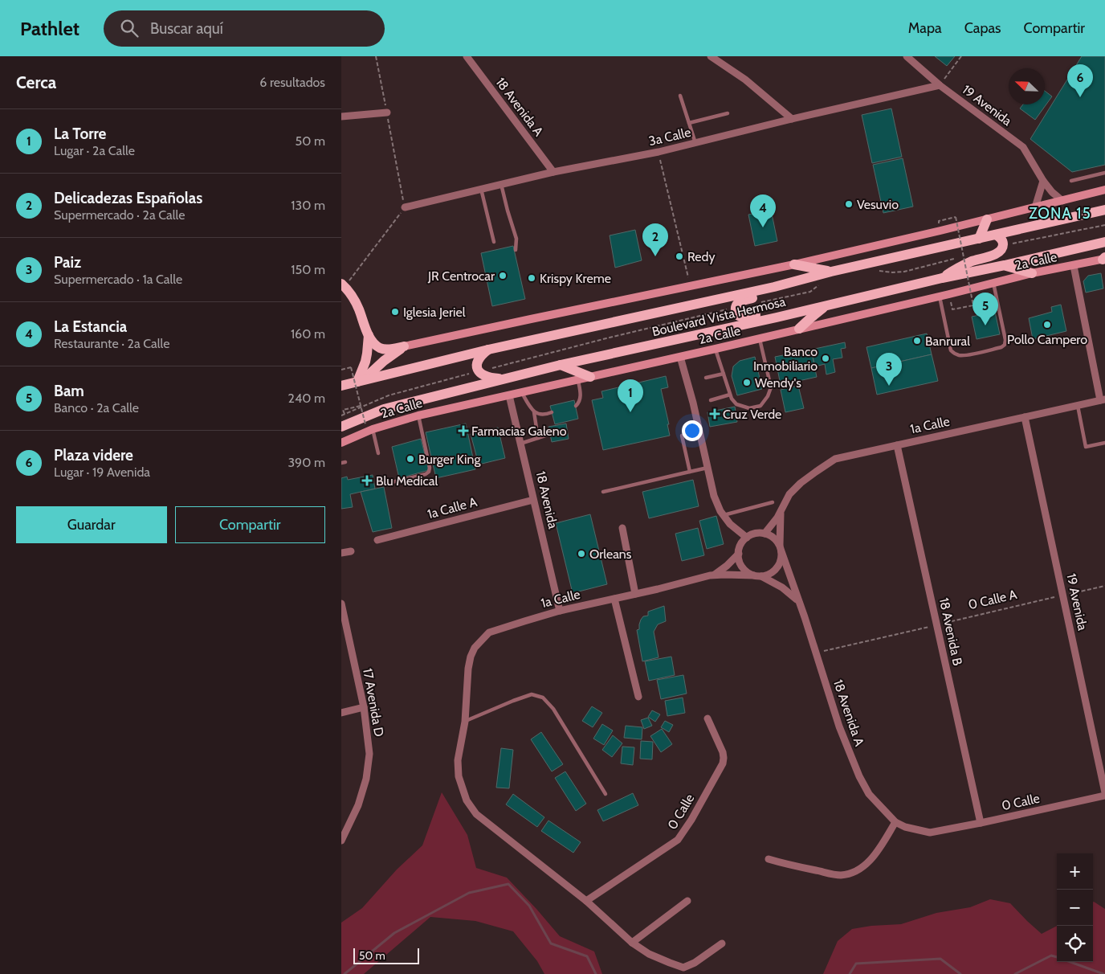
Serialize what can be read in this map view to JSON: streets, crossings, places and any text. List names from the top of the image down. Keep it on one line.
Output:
{"streets":{"main road":["Boulevard Vista Hermosa"],"street":["19 Avenida","18 Avenida A","3a Calle","2a Calle","1a Calle","18 Avenida","1a Calle A","18 Avenida B","17 Avenida D","0 Calle"],"path":["0 Calle A"]},"crossings":[["19 Avenida","3a Calle"],["19 Avenida","1a Calle"],["19 Avenida","0 Calle A"],["19 Avenida","0 Calle"],["18 Avenida A","3a Calle"],["18 Avenida A","1a Calle"],["18 Avenida A","0 Calle A"],["18 Avenida A","0 Calle"],["2a Calle","18 Avenida"],["1a Calle","18 Avenida"],["1a Calle","18 Avenida B"],["1a Calle","0 Calle"],["18 Avenida","1a Calle A"],["0 Calle A","18 Avenida B"],["18 Avenida B","0 Calle"]],"districts":["ZONA 15"],"places":{"other":["Vesuvio","Redy","JR Centrocar","Krispy Kreme","Iglesia Jeriel","Pollo Campero","Banrural","Banco Inmobiliario","Wendy's","Burger King","Orleans"],"health":["Cruz Verde","Farmacias Galeno","Blu Medical"]},"scale_bar":"50 m","north":"top left","page":{"header":"Pathlet","search":"Buscar aquí","nav":["Mapa","Capas","Compartir"],"heading":["Cerca","6 resultados"],"pins":["6","4","2","5","3","1"],"list":[{"mark":"1","name":"La Torre","note":"Lugar · 2a Calle","value":"50 m"},{"mark":"2","name":"Delicadezas Españolas","note":"Supermercado · 2a Calle","value":"130 m"},{"mark":"3","name":"Paiz","note":"Supermercado · 1a Calle","value":"150 m"},{"mark":"4","name":"La Estancia","note":"Restaurante · 2a Calle","value":"160 m"},{"mark":"5","name":"Bam","note":"Banco · 2a Calle","value":"240 m"},{"mark":"6","name":"Plaza videre","note":"Lugar · 19 Avenida","value":"390 m"}],"buttons":["Guardar","Compartir"],"map_buttons":["+","−"],"scale":"50 m"}}
